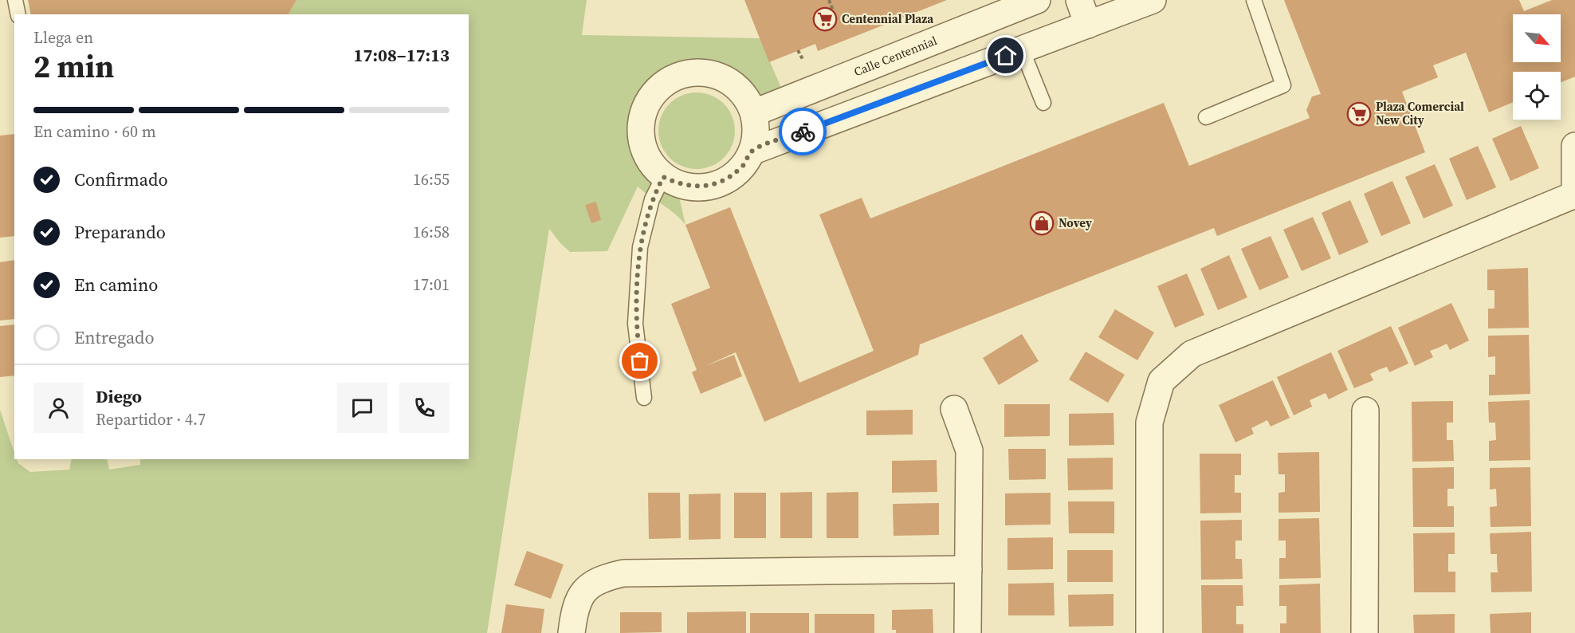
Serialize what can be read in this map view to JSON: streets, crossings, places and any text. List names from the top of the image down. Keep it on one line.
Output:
{"streets":{"street":["Calle Centennial"]},"places":{"supermarket":["Centennial Plaza","Plaza Comercial New City"],"shop":["Novey"]},"north":"bottom right","page":{"heading":["2 min","Llega en","17:08–17:13"],"panel":["Diego","Repartidor · 4.7"],"bar":"En camino · 60 m","list":[["Confirmado","16:55"],["Preparando","16:58"],["En camino","17:01"],"Entregado"]}}
